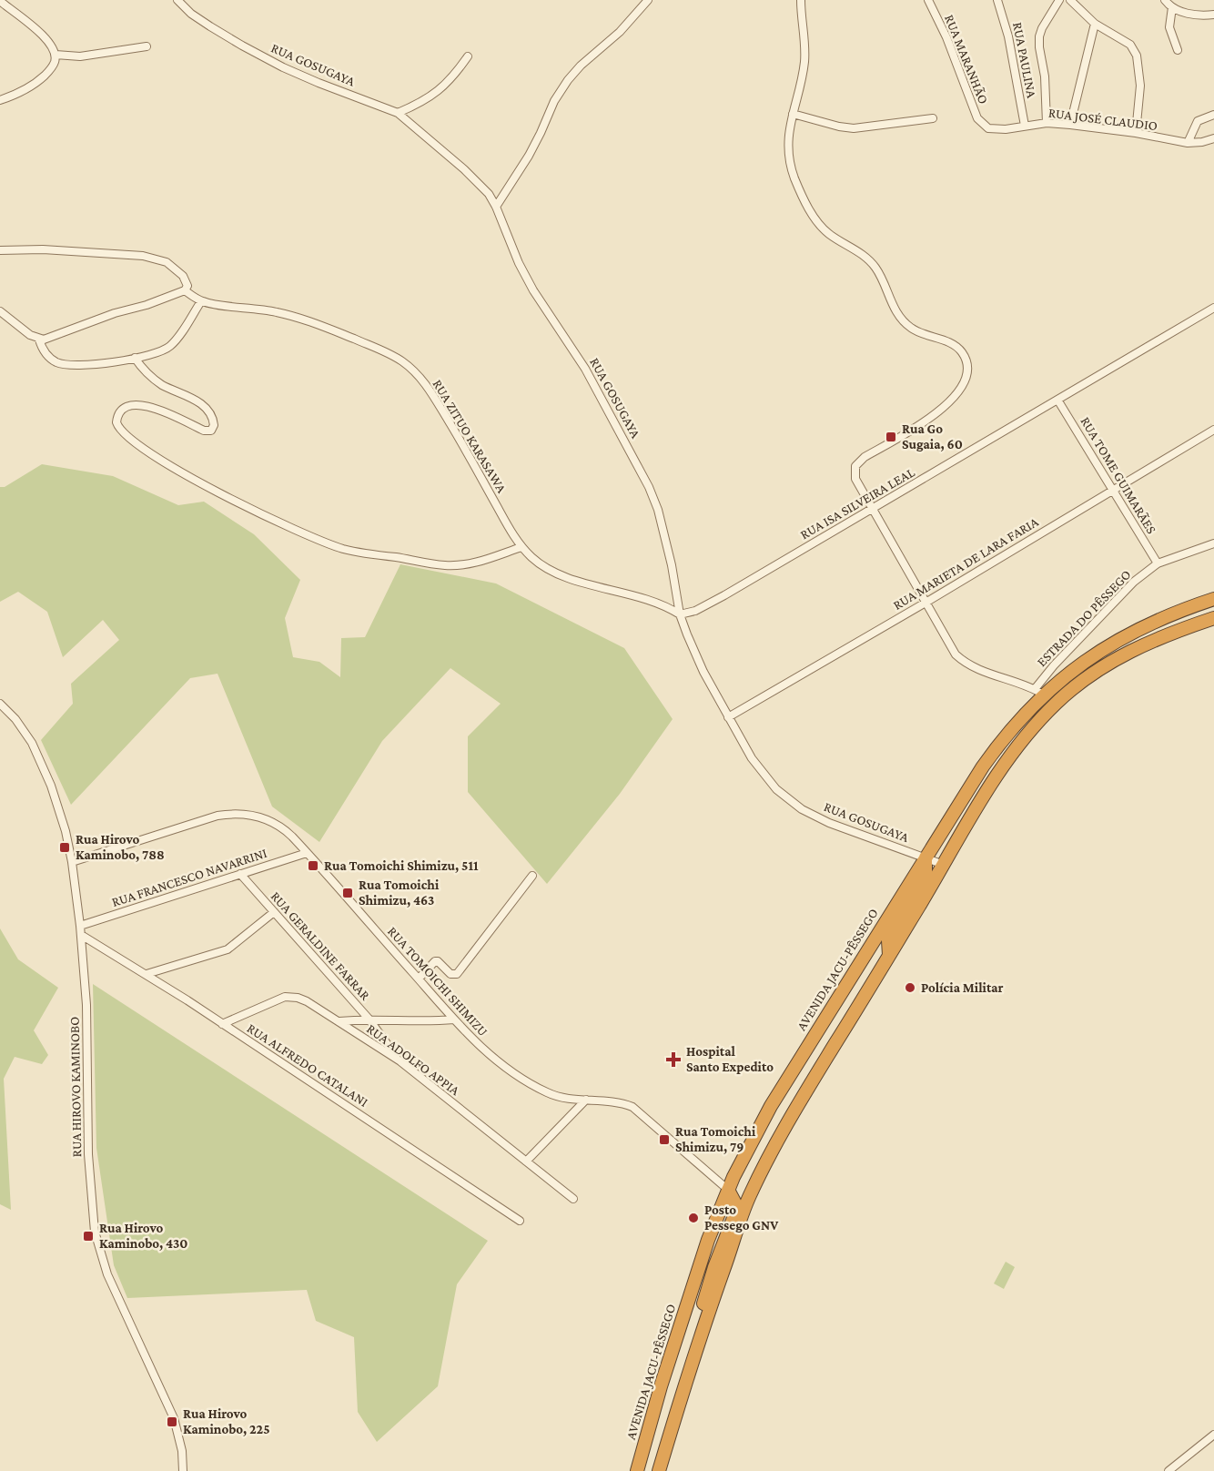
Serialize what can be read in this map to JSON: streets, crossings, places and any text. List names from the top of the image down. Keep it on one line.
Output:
{"streets":{"highway":["AVENIDA JACU-PÊSSEGO"],"street":["RUA MARANHÃO","RUA PAULINA","RUA GOSUGAYA","RUA JOSÉ CLAUDIO","RUA ZITUO KARASAWA","RUA TOME GUIMARÃES","RUA ISA SILVEIRA LEAL","RUA MARIETA DE LARA FARIA","ESTRADA DO PÊSSEGO","RUA FRANCESCO NAVARRINI","RUA GERALDINE FARRAR","RUA TOMOICHI SHIMIZU","RUA ADOLFO APPIA","RUA ALFREDO CATALANI","RUA HIROVO KAMINOBO"]},"crossings":[["RUA MARANHÃO","RUA JOSÉ CLAUDIO"],["RUA PAULINA","RUA JOSÉ CLAUDIO"],["RUA GOSUGAYA","RUA ZITUO KARASAWA"],["RUA GOSUGAYA","RUA ISA SILVEIRA LEAL"],["RUA GOSUGAYA","RUA MARIETA DE LARA FARIA"],["RUA GOSUGAYA","AVENIDA JACU-PÊSSEGO"],["RUA ZITUO KARASAWA","RUA ISA SILVEIRA LEAL"],["RUA TOME GUIMARÃES","RUA ISA SILVEIRA LEAL"],["RUA TOME GUIMARÃES","RUA MARIETA DE LARA FARIA"],["RUA TOME GUIMARÃES","ESTRADA DO PÊSSEGO"],["ESTRADA DO PÊSSEGO","AVENIDA JACU-PÊSSEGO"],["RUA FRANCESCO NAVARRINI","RUA GERALDINE FARRAR"],["RUA FRANCESCO NAVARRINI","RUA TOMOICHI SHIMIZU"],["RUA FRANCESCO NAVARRINI","RUA HIROVO KAMINOBO"],["RUA GERALDINE FARRAR","RUA ADOLFO APPIA"],["AVENIDA JACU-PÊSSEGO","RUA TOMOICHI SHIMIZU"],["RUA TOMOICHI SHIMIZU","RUA HIROVO KAMINOBO"],["RUA ADOLFO APPIA","RUA ALFREDO CATALANI"],["RUA ALFREDO CATALANI","RUA HIROVO KAMINOBO"]],"places":{"transit":["Rua Go Sugaia, 60","Rua Hirovo Kaminobo, 788","Rua Tomoichi Shimizu, 511","Rua Tomoichi Shimizu, 463","Rua Tomoichi Shimizu, 79","Rua Hirovo Kaminobo, 430","Rua Hirovo Kaminobo, 225"],"other":["Polícia Militar","Posto Pessego GNV"],"health":["Hospital Santo Expedito"]}}
